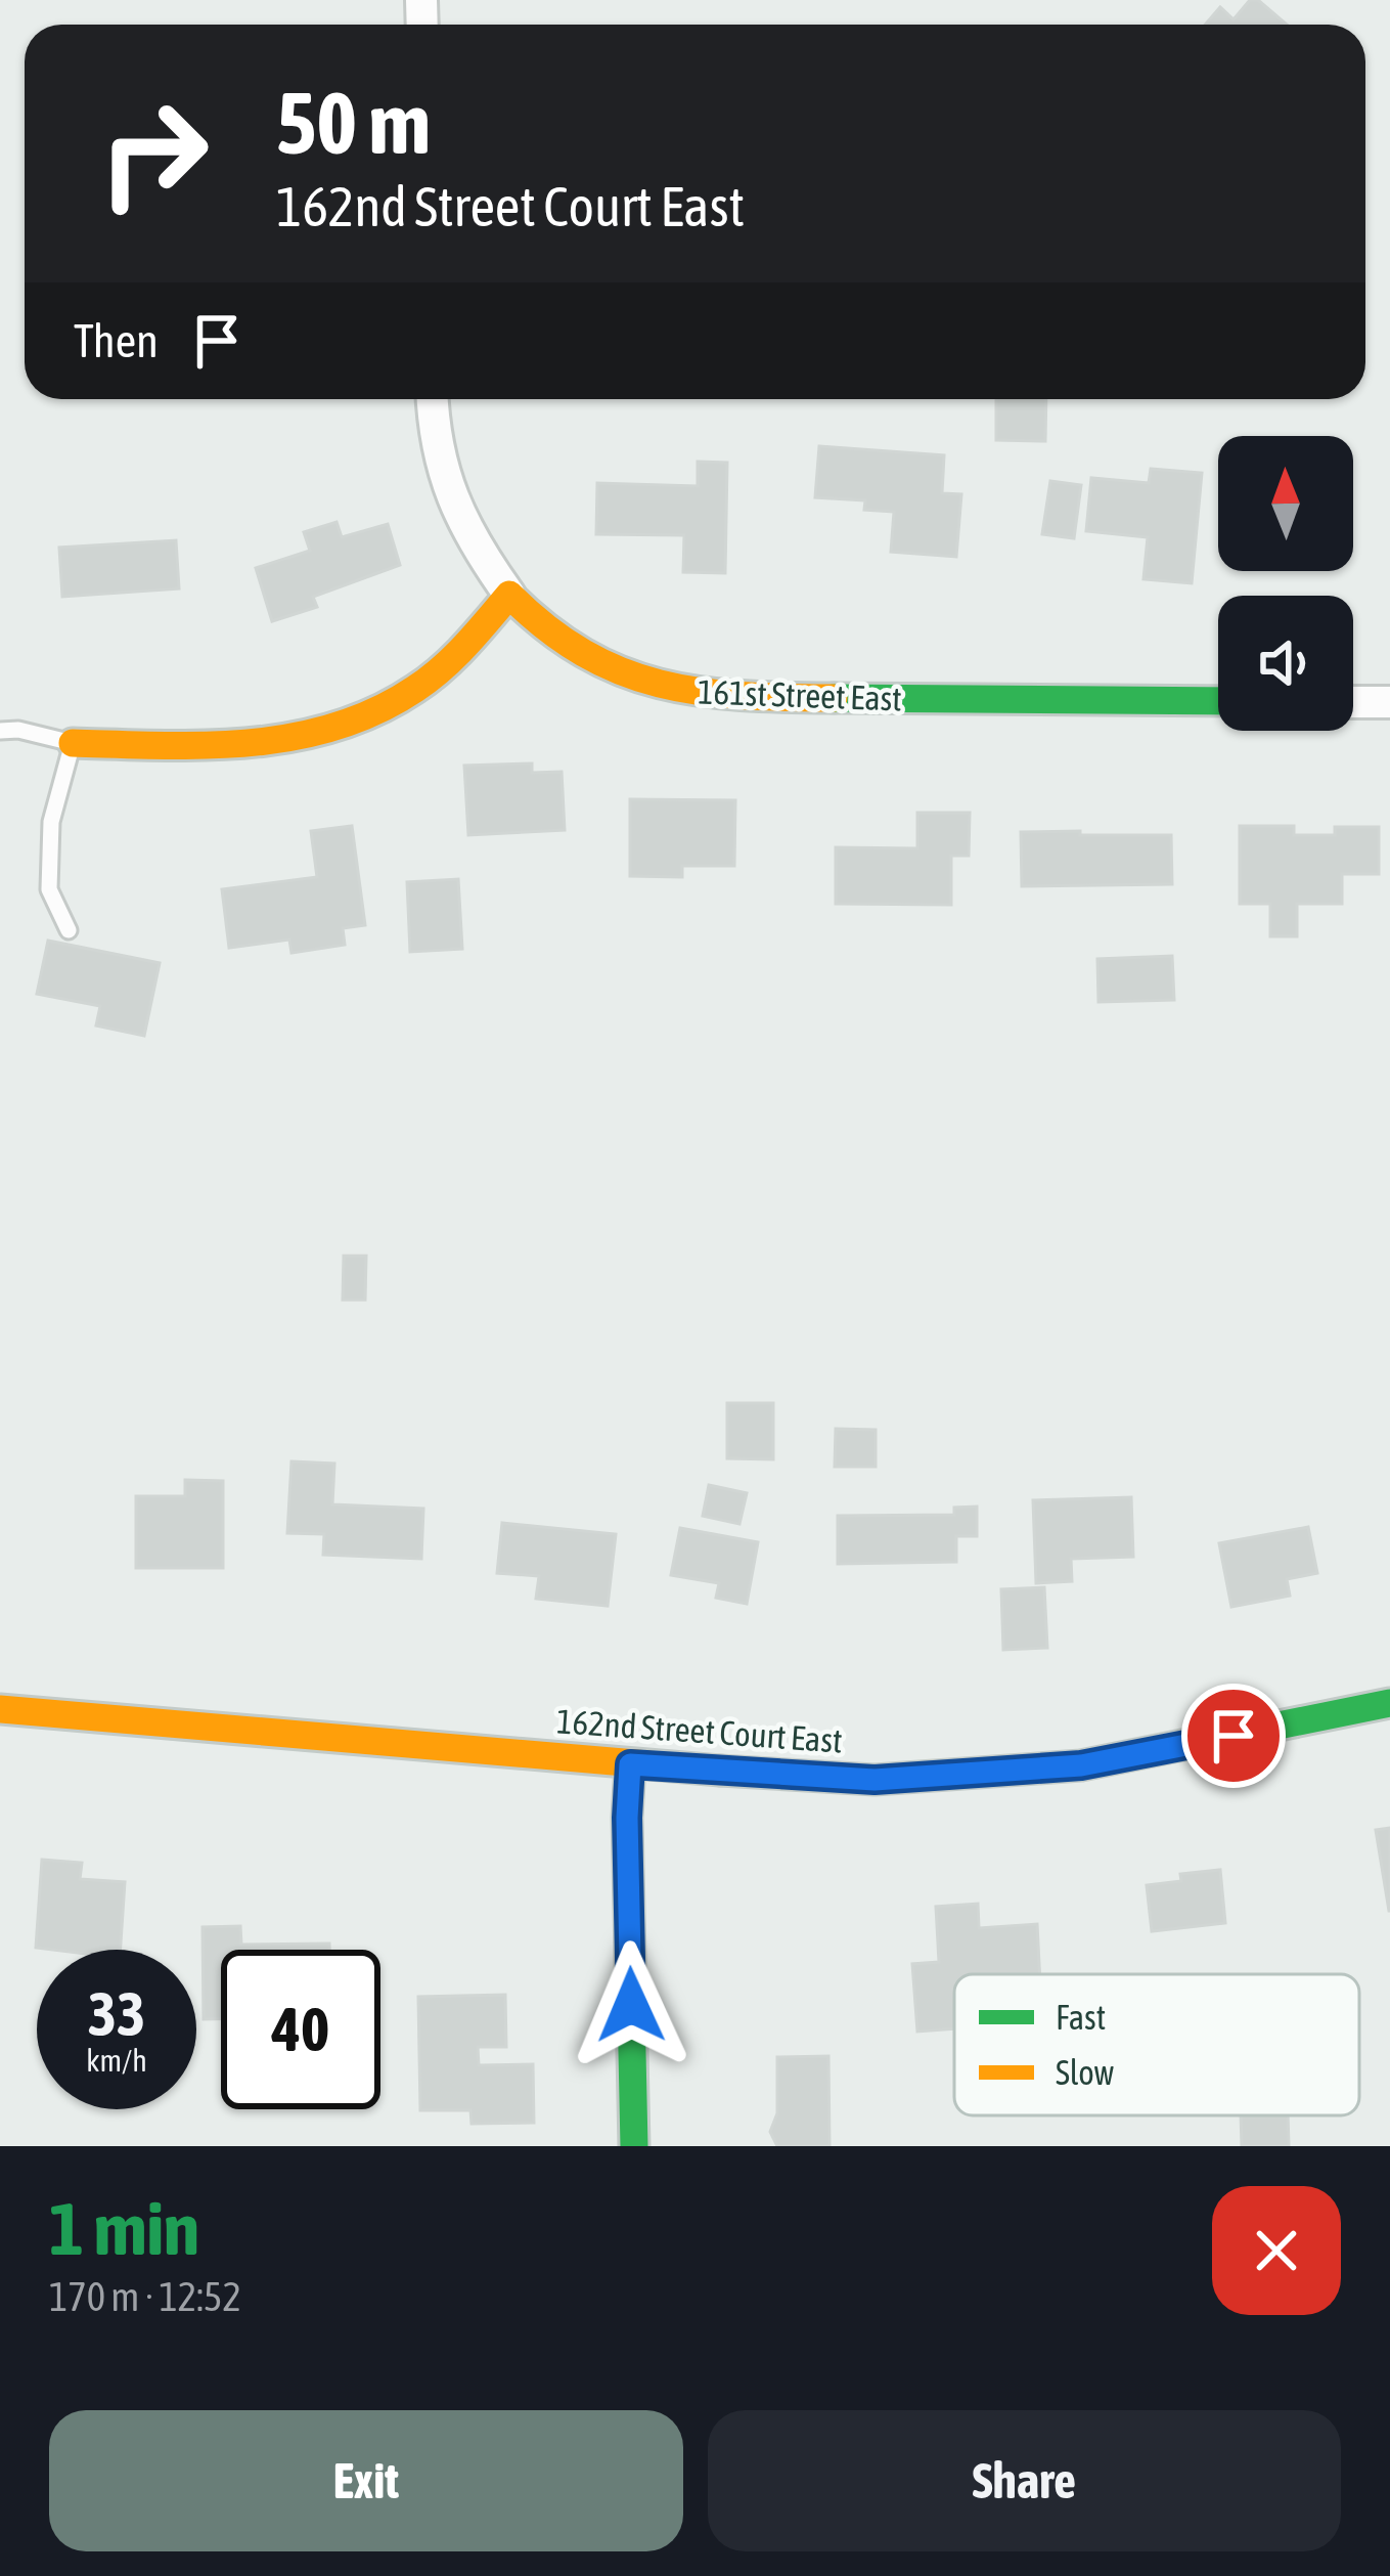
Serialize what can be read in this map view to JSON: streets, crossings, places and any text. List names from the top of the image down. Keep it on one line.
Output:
{"streets":{"street":["161st Street East","162nd Street Court East"]},"legend":["Fast","Slow"],"north":"top","page":{"turn":["50 m","162nd Street Court East"],"then":"Then","speed":"33 km/h","limit":"40","heading":["1 min","170 m · 12:52"],"buttons":["Exit","Share"]}}
